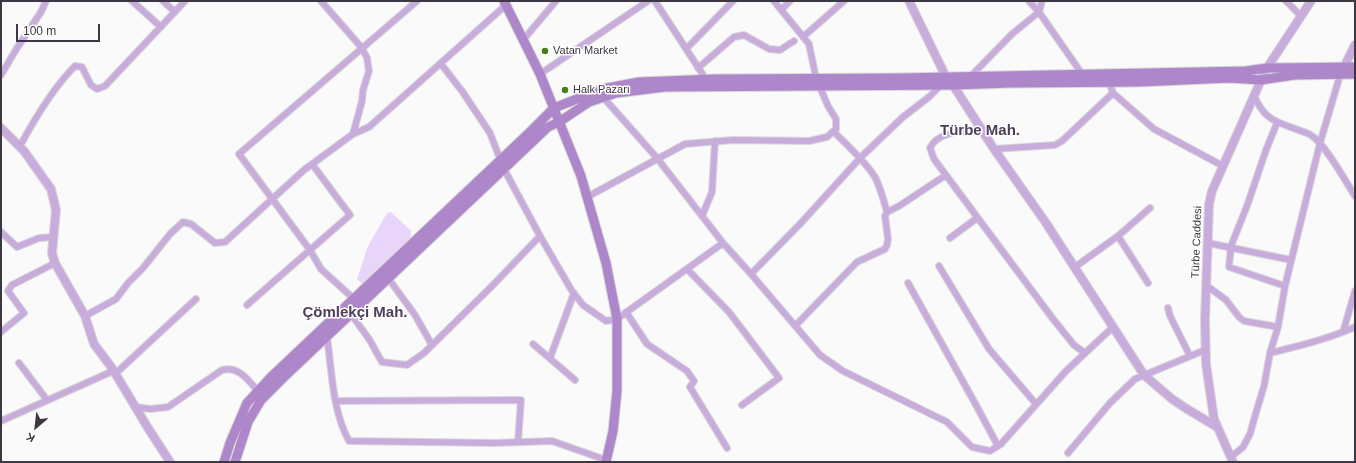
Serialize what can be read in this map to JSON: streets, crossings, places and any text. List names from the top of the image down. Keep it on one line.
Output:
{"streets":{"street":["Türbe Caddesi"]},"districts":["Türbe Mah.","Çömlekçi Mah."],"places":["Vatan Market","Halk Pazarı"],"scale_bar":"100 m","north":"bottom left"}
